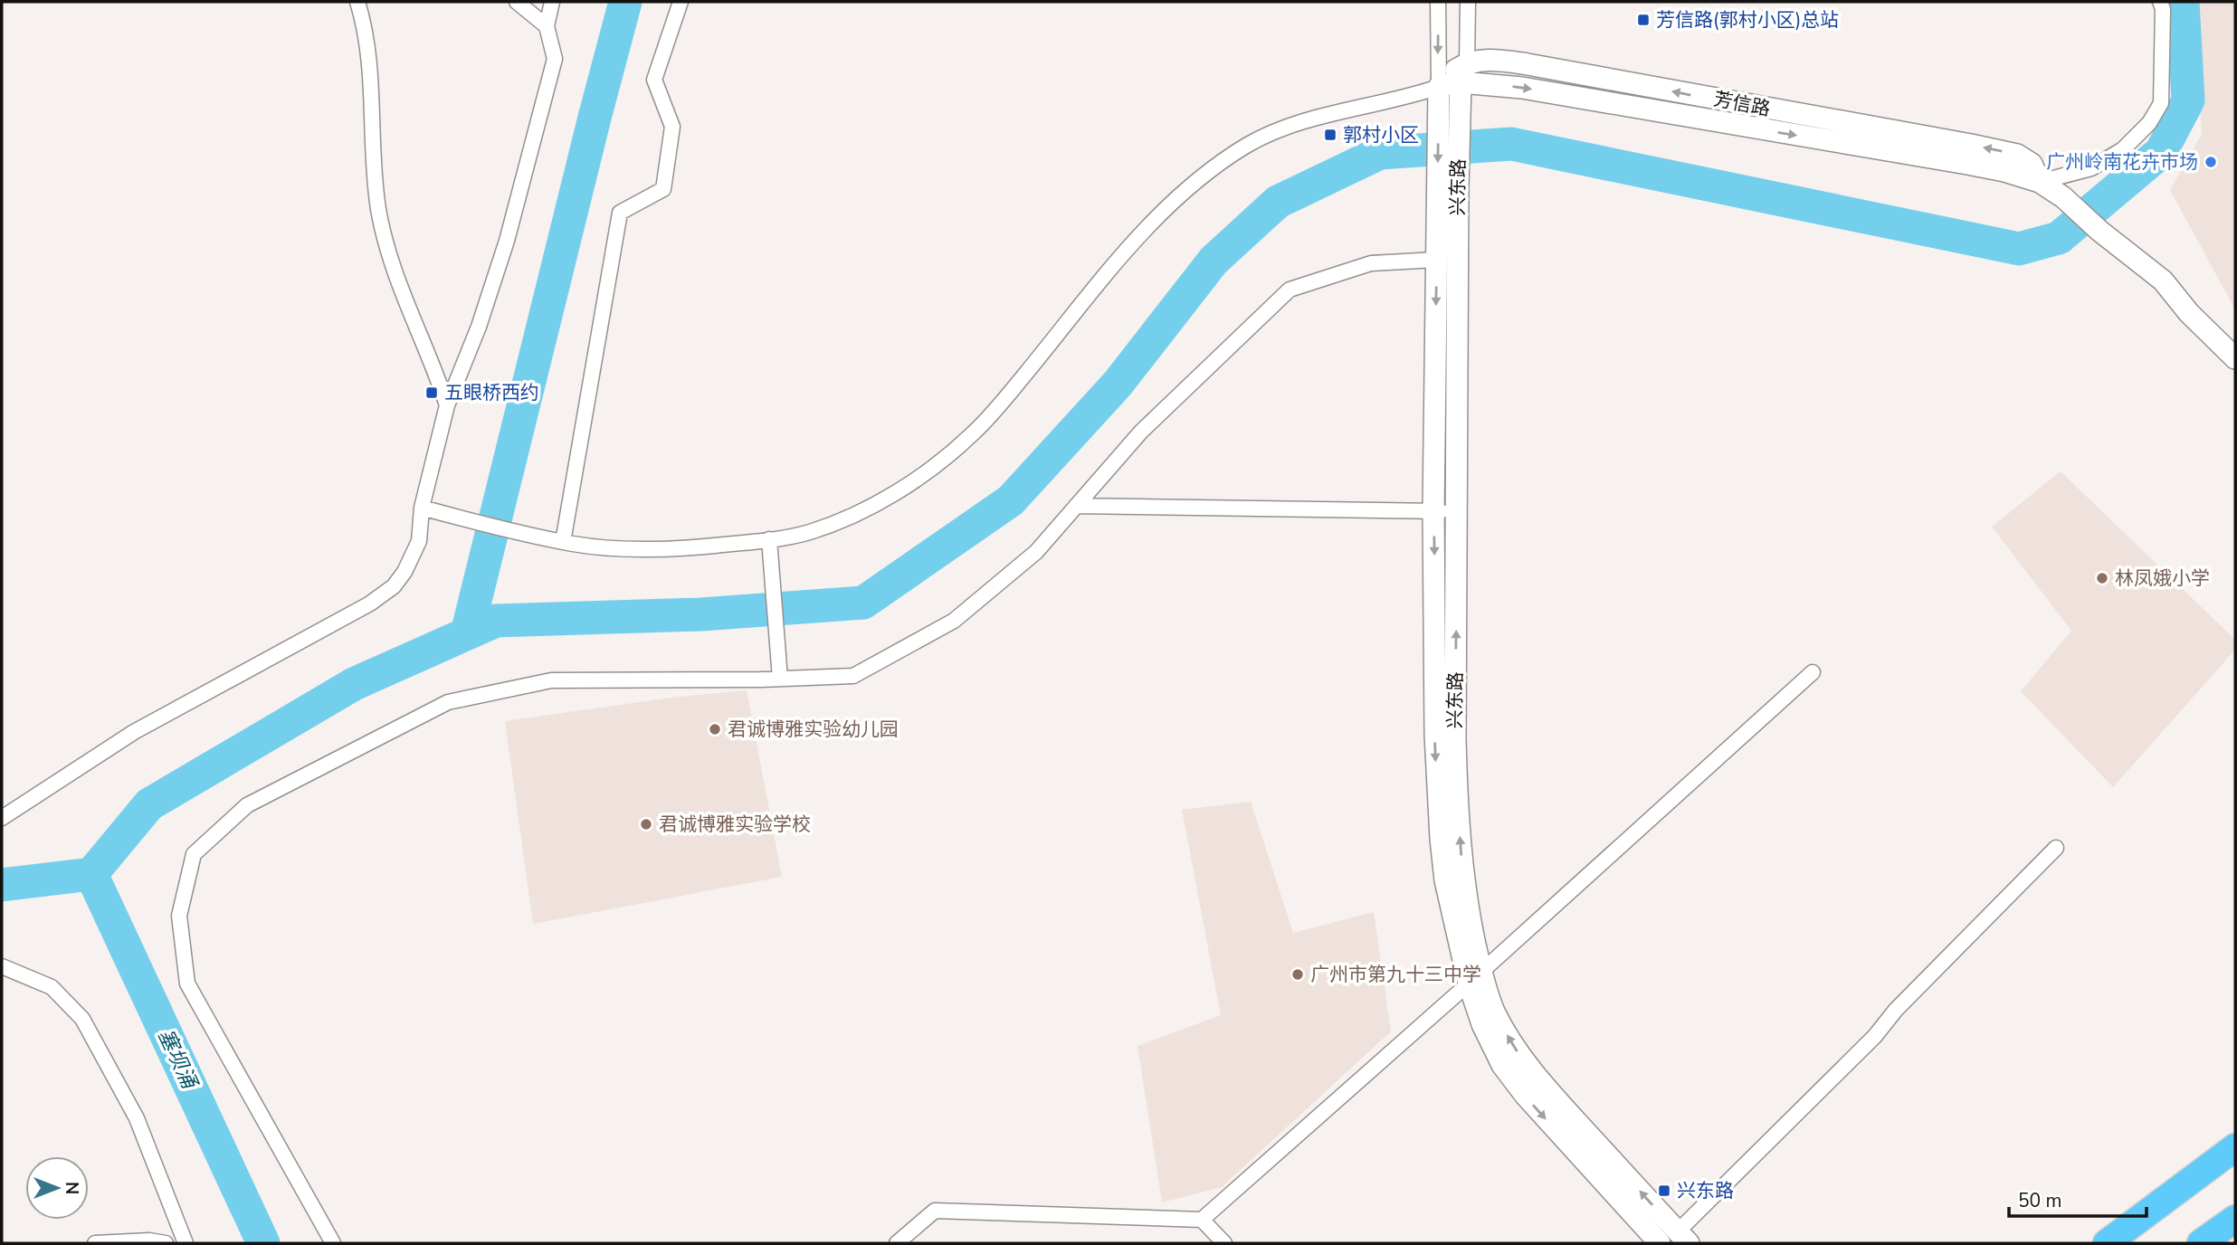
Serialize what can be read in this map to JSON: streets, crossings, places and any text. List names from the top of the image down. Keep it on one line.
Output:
{"streets":{"street":["芳信路","兴东路"]},"crossings":[["芳信路","兴东路"]],"water":["塞坝涌"],"places":{"transit":["芳信路(郭村小区)总站","郭村小区","五眼桥西约","兴东路"],"other":["广州岭南花卉市场","林凤娥小学","君诚博雅实验幼儿园","君诚博雅实验学校","广州市第九十三中学"]},"scale_bar":"50 m","north":"right"}
